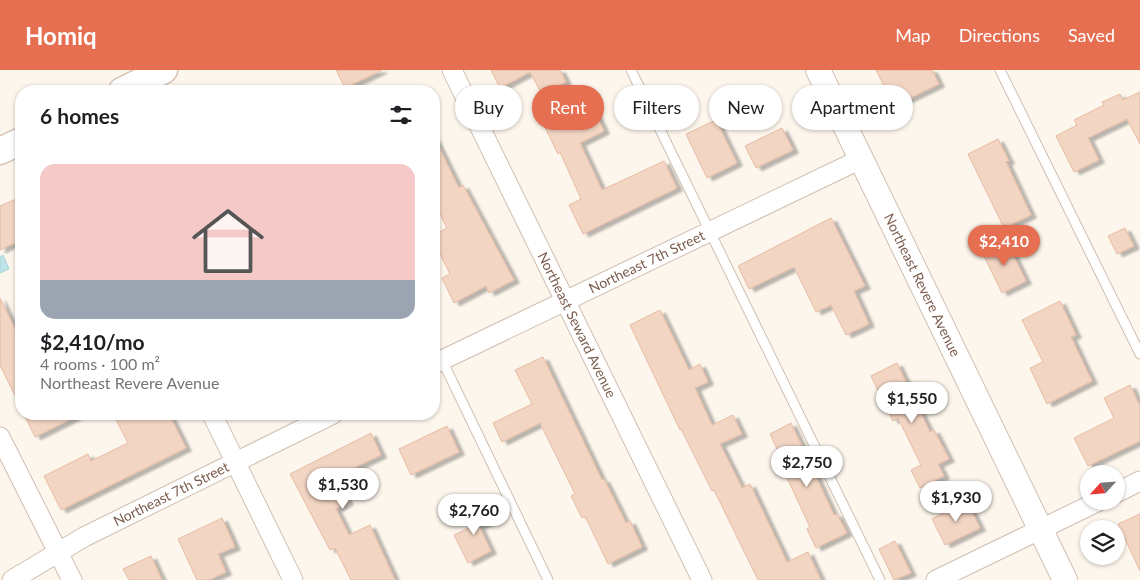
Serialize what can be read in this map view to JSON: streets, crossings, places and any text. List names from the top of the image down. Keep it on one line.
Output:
{"streets":{"street":["Northeast 7th Street","Northeast Revere Avenue","Northeast Seward Avenue"]},"crossings":[["Northeast 7th Street","Northeast Revere Avenue"],["Northeast 7th Street","Northeast Seward Avenue"]],"north":"bottom left","page":{"header":"Homiq","nav":["Map","Directions","Saved"],"chip":["Buy","Rent","Filters","New","Apartment"],"heading":"6 homes","list":[{"name":"$2,410/mo","note":"4 rooms · 100 m² · Northeast Revere Avenue"}],"price":["$2,410","$1,550","$2,750","$1,530","$1,930","$2,760"]}}
